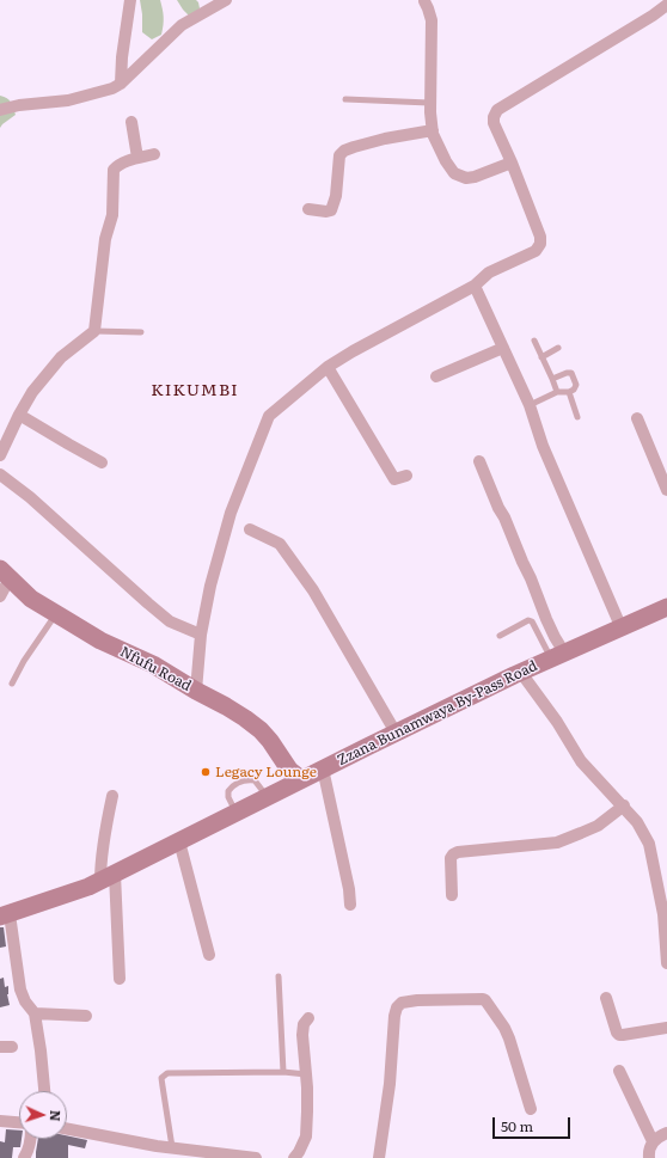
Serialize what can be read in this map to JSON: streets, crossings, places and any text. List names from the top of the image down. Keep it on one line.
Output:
{"streets":{"street":["Nfufu Road","Zzana Bunamwaya By-Pass Road"]},"crossings":[["Nfufu Road","Zzana Bunamwaya By-Pass Road"]],"districts":["KIKUMBI"],"places":["Legacy Lounge"],"scale_bar":"50 m","north":"right"}
